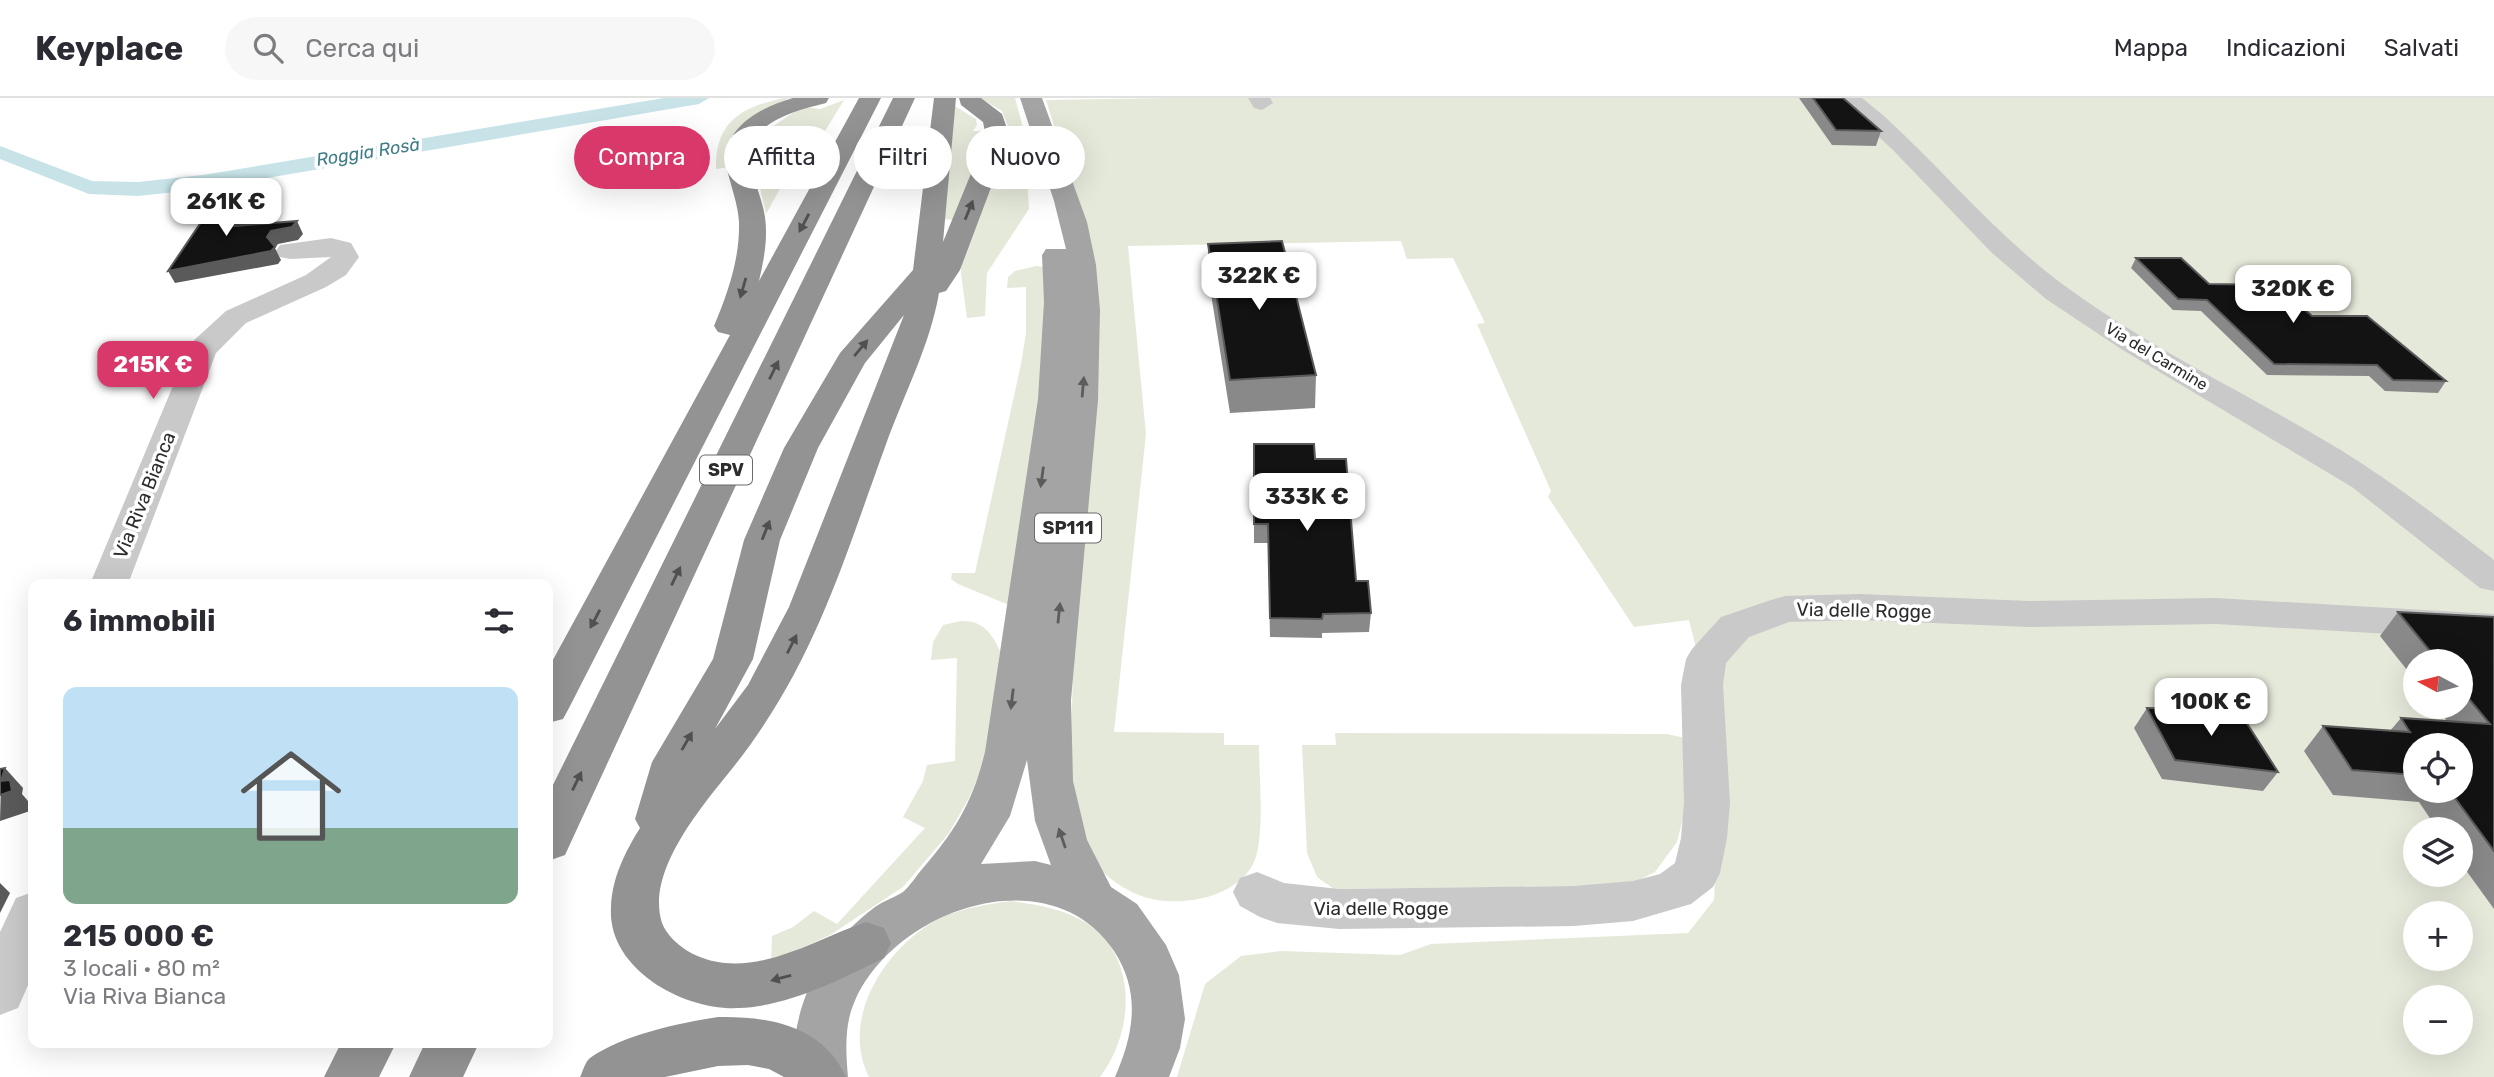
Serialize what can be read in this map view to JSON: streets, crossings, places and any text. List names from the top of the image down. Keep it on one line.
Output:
{"streets":{"highway":["SPV"],"main road":["SP111"],"street":["Via del Carmine","Via Riva Bianca","Via delle Rogge"]},"water":["Roggia Rosà"],"north":"left","page":{"header":"Keyplace","search":"Cerca qui","nav":["Mappa","Indicazioni","Salvati"],"chip":["Compra","Affitta","Filtri","Nuovo"],"price":["261K €","322K €","320K €","215K €","333K €","100K €"],"heading":"6 immobili","map_buttons":["+","−"],"list":[{"name":"215 000 €","note":"3 locali · 80 m² · Via Riva Bianca"}]}}
